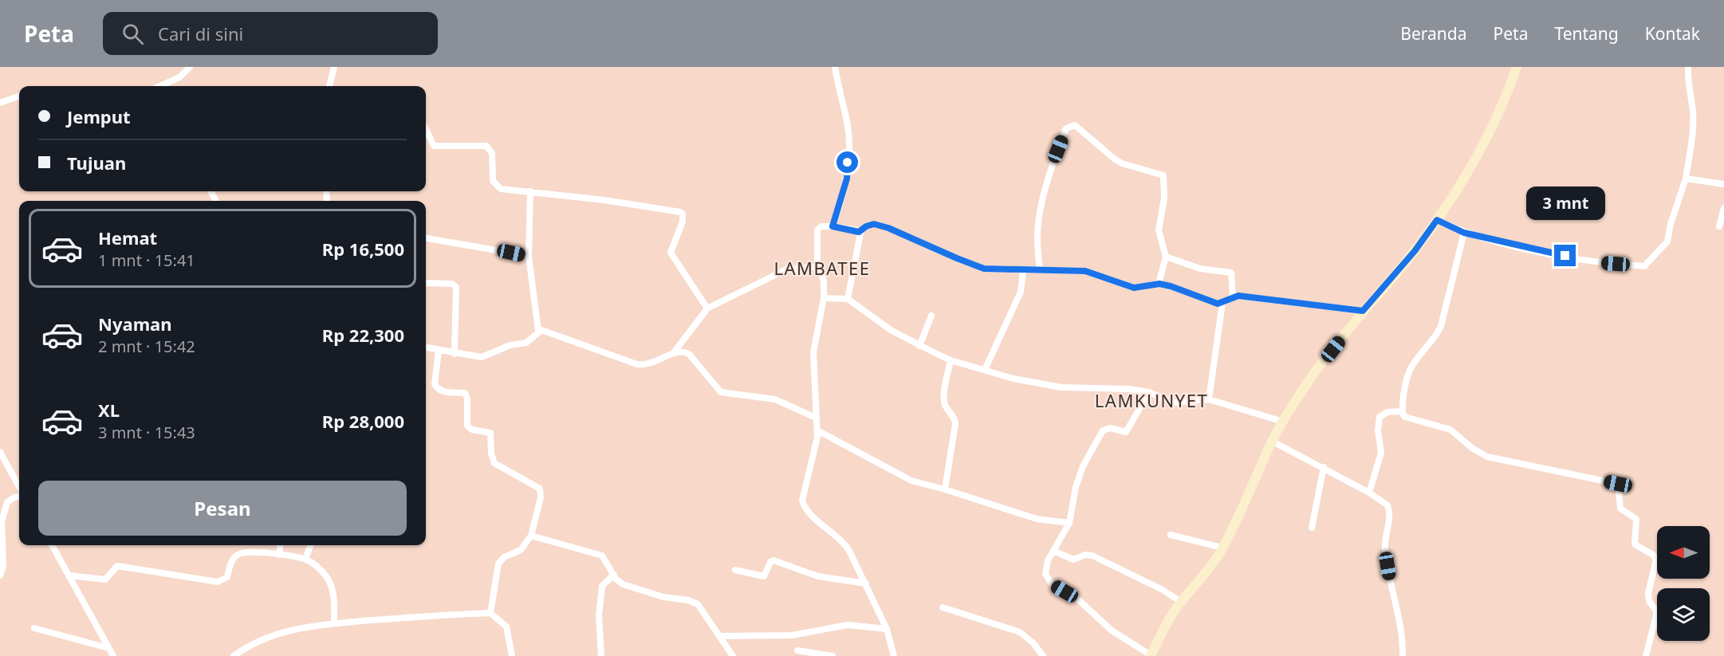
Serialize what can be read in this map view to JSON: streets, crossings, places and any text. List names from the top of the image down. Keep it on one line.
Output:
{"districts":["LAMBATEE","LAMKUNYET"],"north":"left","page":{"header":"Peta","search":"Cari di sini","nav":["Beranda","Peta","Tentang","Kontak"],"banner":["Jemput","Tujuan"],"bubble":"3 mnt","list":[{"name":"Hemat","note":"1 mnt · 15:41","value":"Rp 16,500"},{"name":"Nyaman","note":"2 mnt · 15:42","value":"Rp 22,300"},{"name":"XL","note":"3 mnt · 15:43","value":"Rp 28,000"}],"buttons":"Pesan"}}
